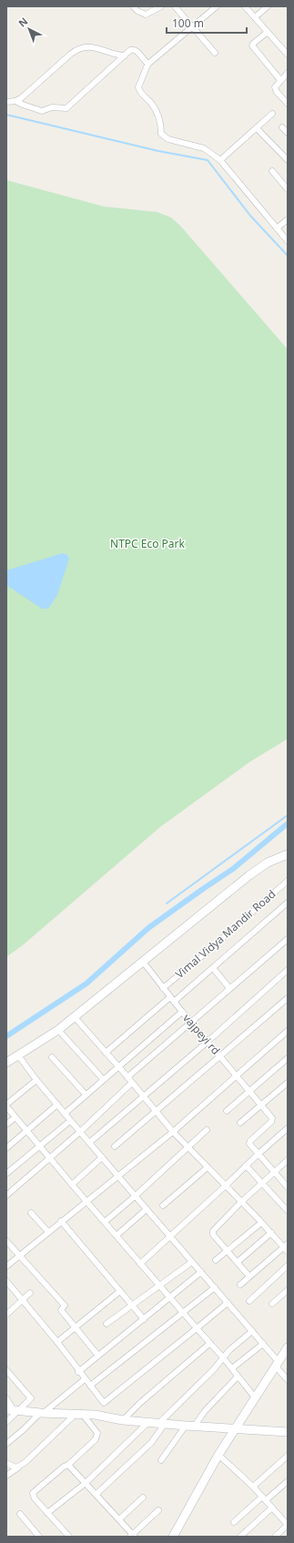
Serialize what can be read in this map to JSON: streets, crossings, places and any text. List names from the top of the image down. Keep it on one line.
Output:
{"streets":{"street":["Vimal Vidya Mandir Road","vajpeyi rd"]},"crossings":[["Vimal Vidya Mandir Road","vajpeyi rd"]],"parks":["NTPC Eco Park"],"scale_bar":"100 m","north":"top left"}
